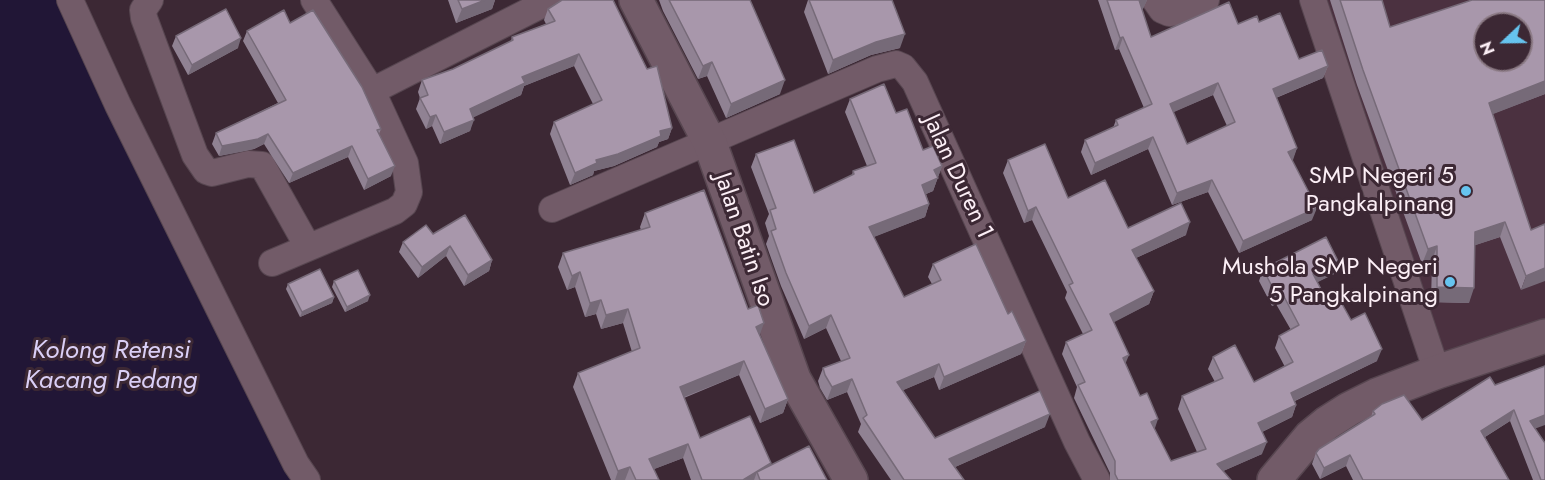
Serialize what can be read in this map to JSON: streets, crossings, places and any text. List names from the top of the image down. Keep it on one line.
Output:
{"streets":{"street":["Jalan Duren 1","Jalan Batin Iso"]},"crossings":[["Jalan Duren 1","Jalan Batin Iso"]],"water":["Kolong Retensi Kacang Pedang"],"places":["SMP Negeri 5 Pangkalpinang","Mushola SMP Negeri 5 Pangkalpinang"],"north":"left"}
